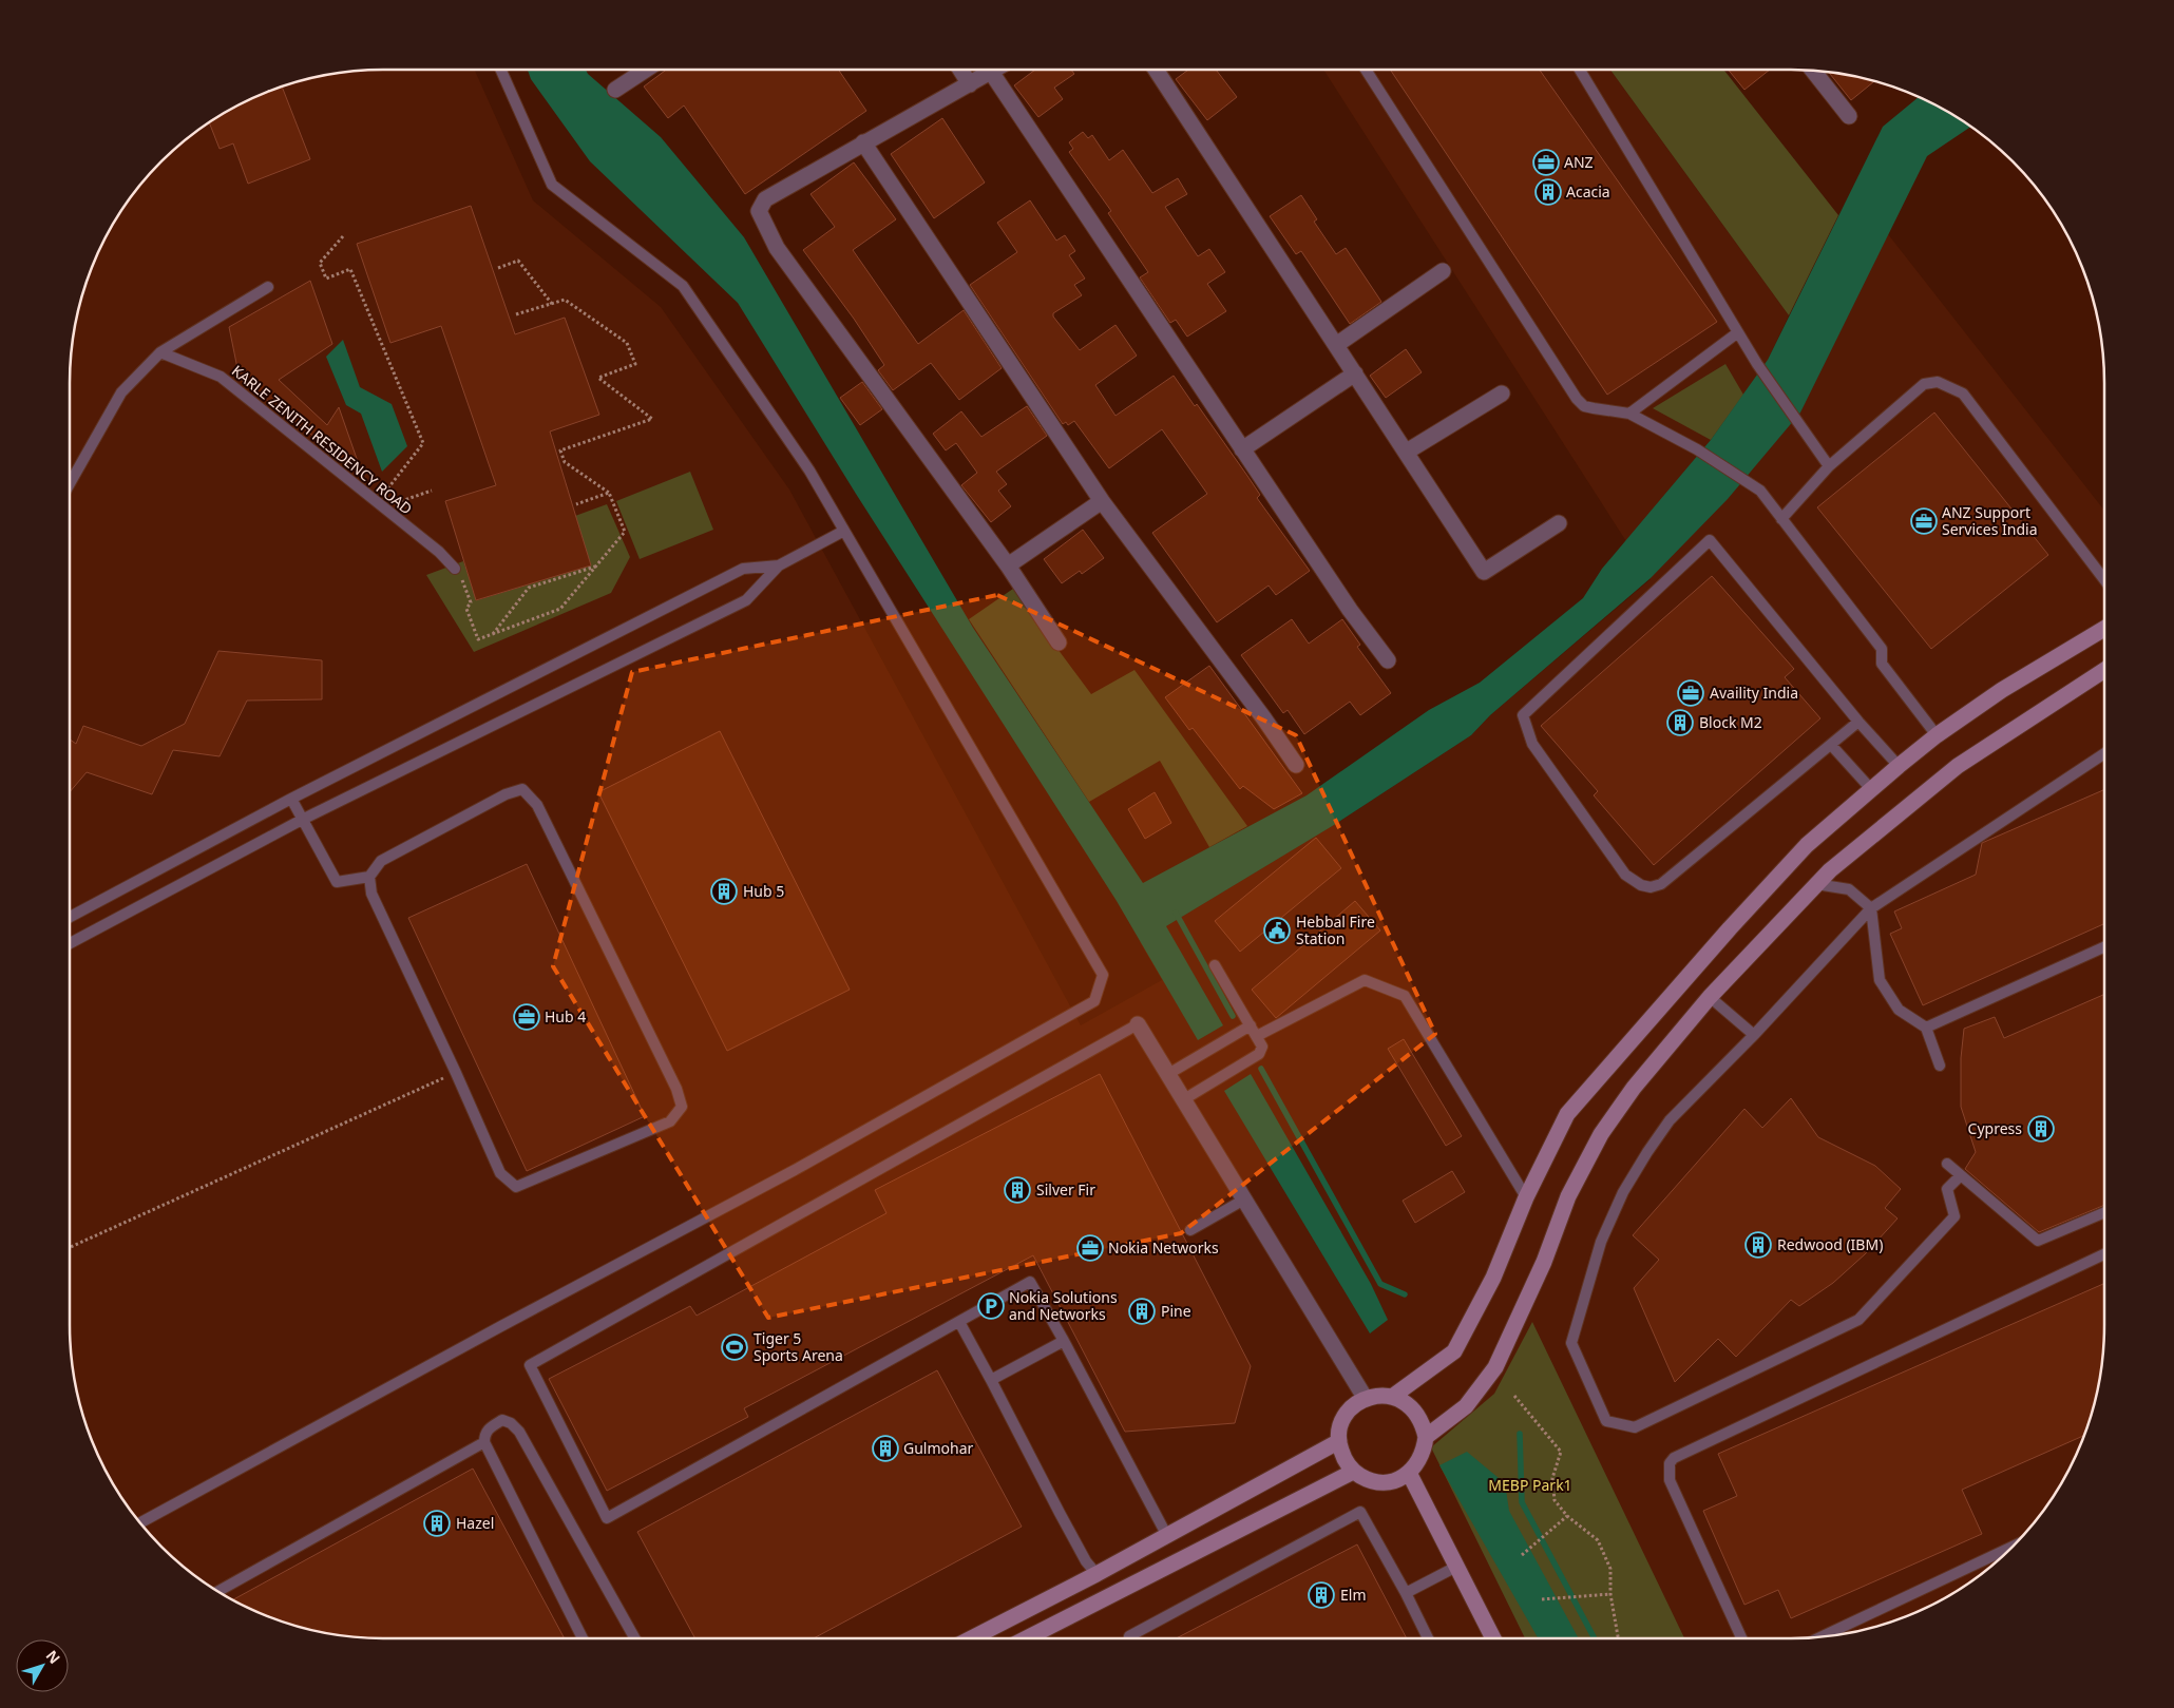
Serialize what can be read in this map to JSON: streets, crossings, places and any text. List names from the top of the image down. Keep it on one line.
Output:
{"streets":{"lane":["KARLE ZENITH RESIDENCY ROAD"]},"parks":["MEBP Park1"],"places":{"office":["ANZ","ANZ Support Services India","Availity India","Hub 4","Nokia Networks"],"building":["Acacia","Block M2","Hub 5","Cypress","Silver Fir","Redwood (IBM)","Pine","Gulmohar","Hazel","Elm"],"public building":["Hebbal Fire Station"],"parking":["Nokia Solutions and Networks"],"sports":["Tiger 5 Sports Arena"]},"north":"top right"}
